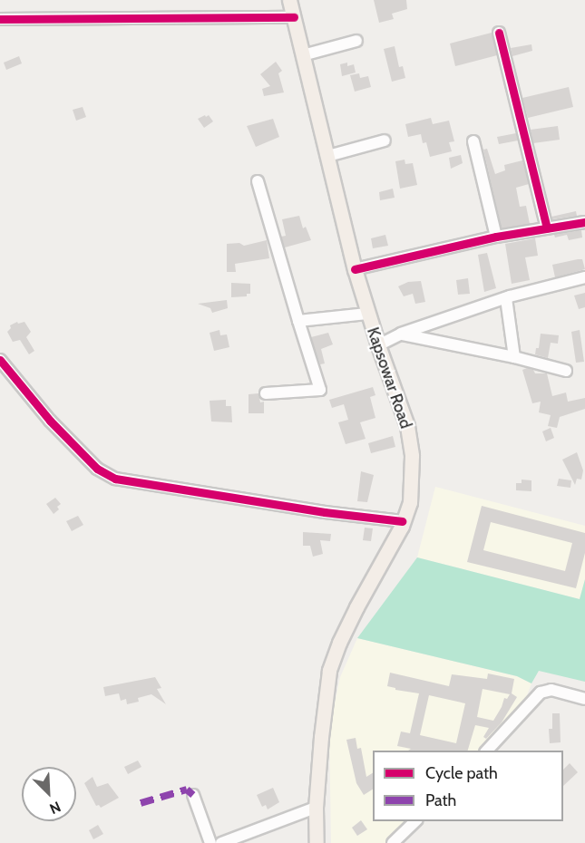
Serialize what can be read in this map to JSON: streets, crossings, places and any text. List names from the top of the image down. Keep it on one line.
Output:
{"streets":{"main road":["Kapsowar Road"]},"legend":["Cycle path","Path"],"north":"bottom right"}
